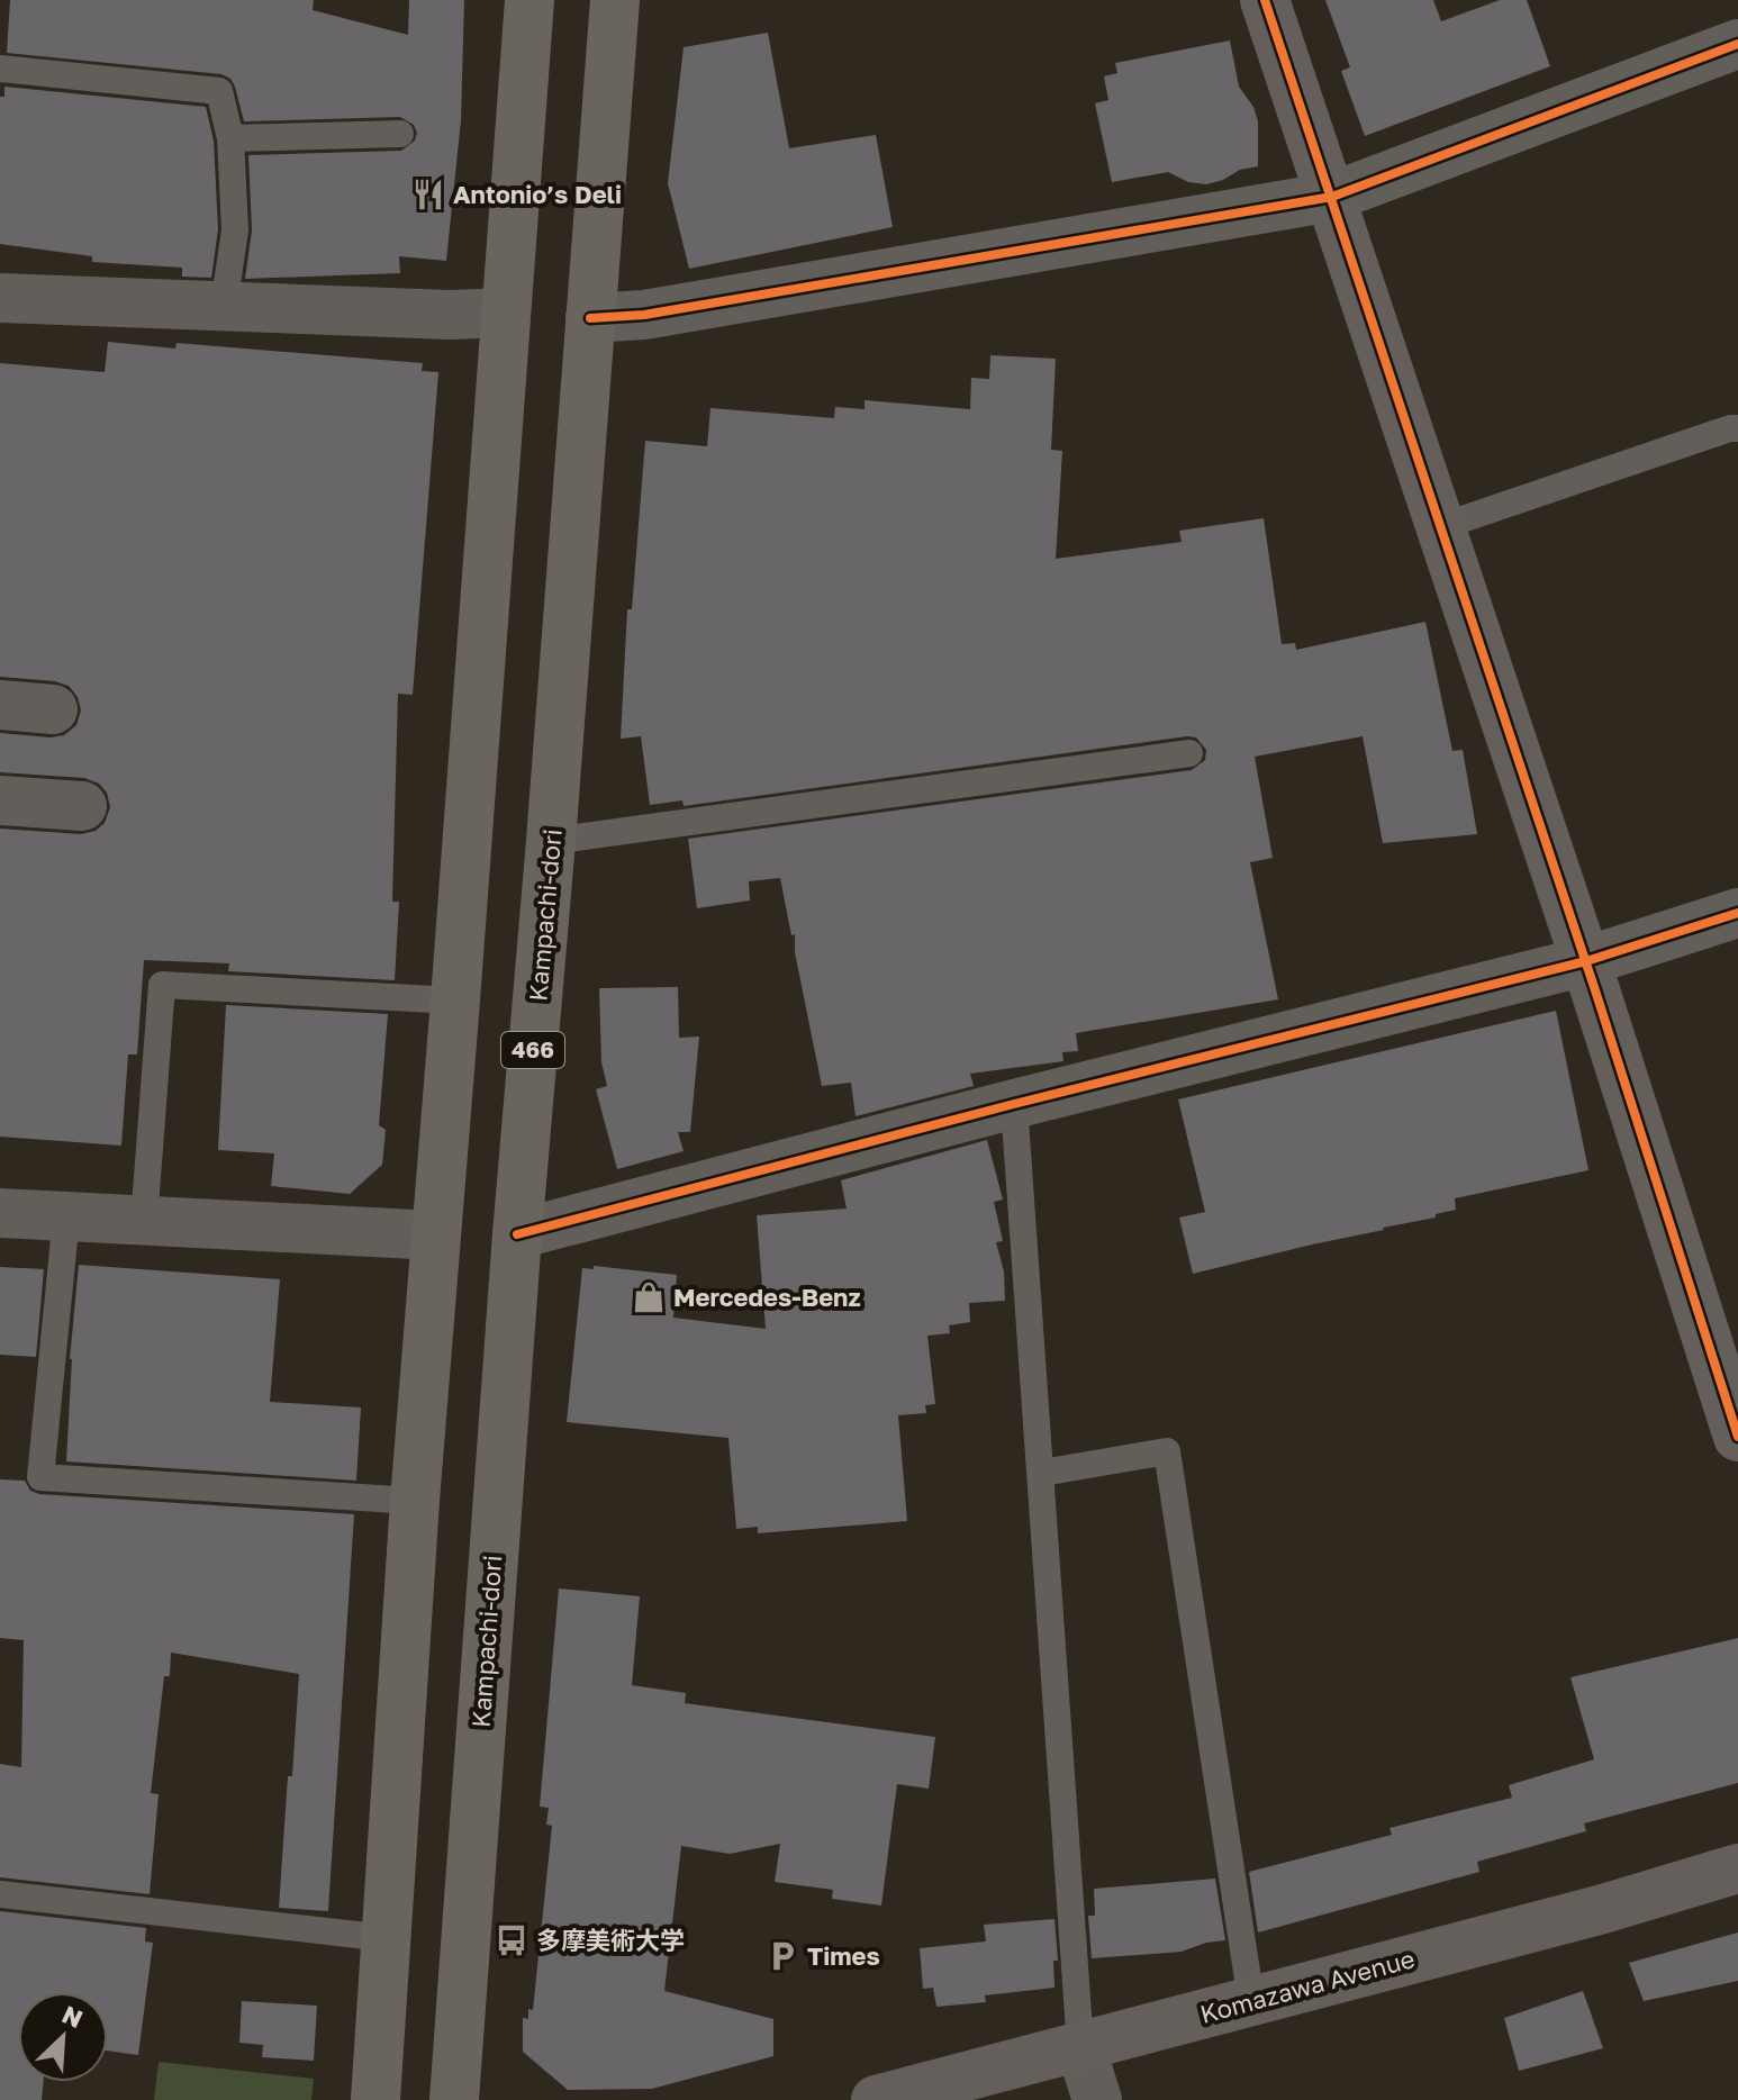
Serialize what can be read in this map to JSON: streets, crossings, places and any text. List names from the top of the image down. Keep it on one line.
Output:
{"streets":{"highway":["Kampachi-dori","466"],"street":["Komazawa Avenue"]},"places":{"restaurant":["Antonio’s Deli"],"shop":["Mercedes-Benz"],"bus stop":["多摩美術大学"],"parking":["Times"]},"north":"top right"}
